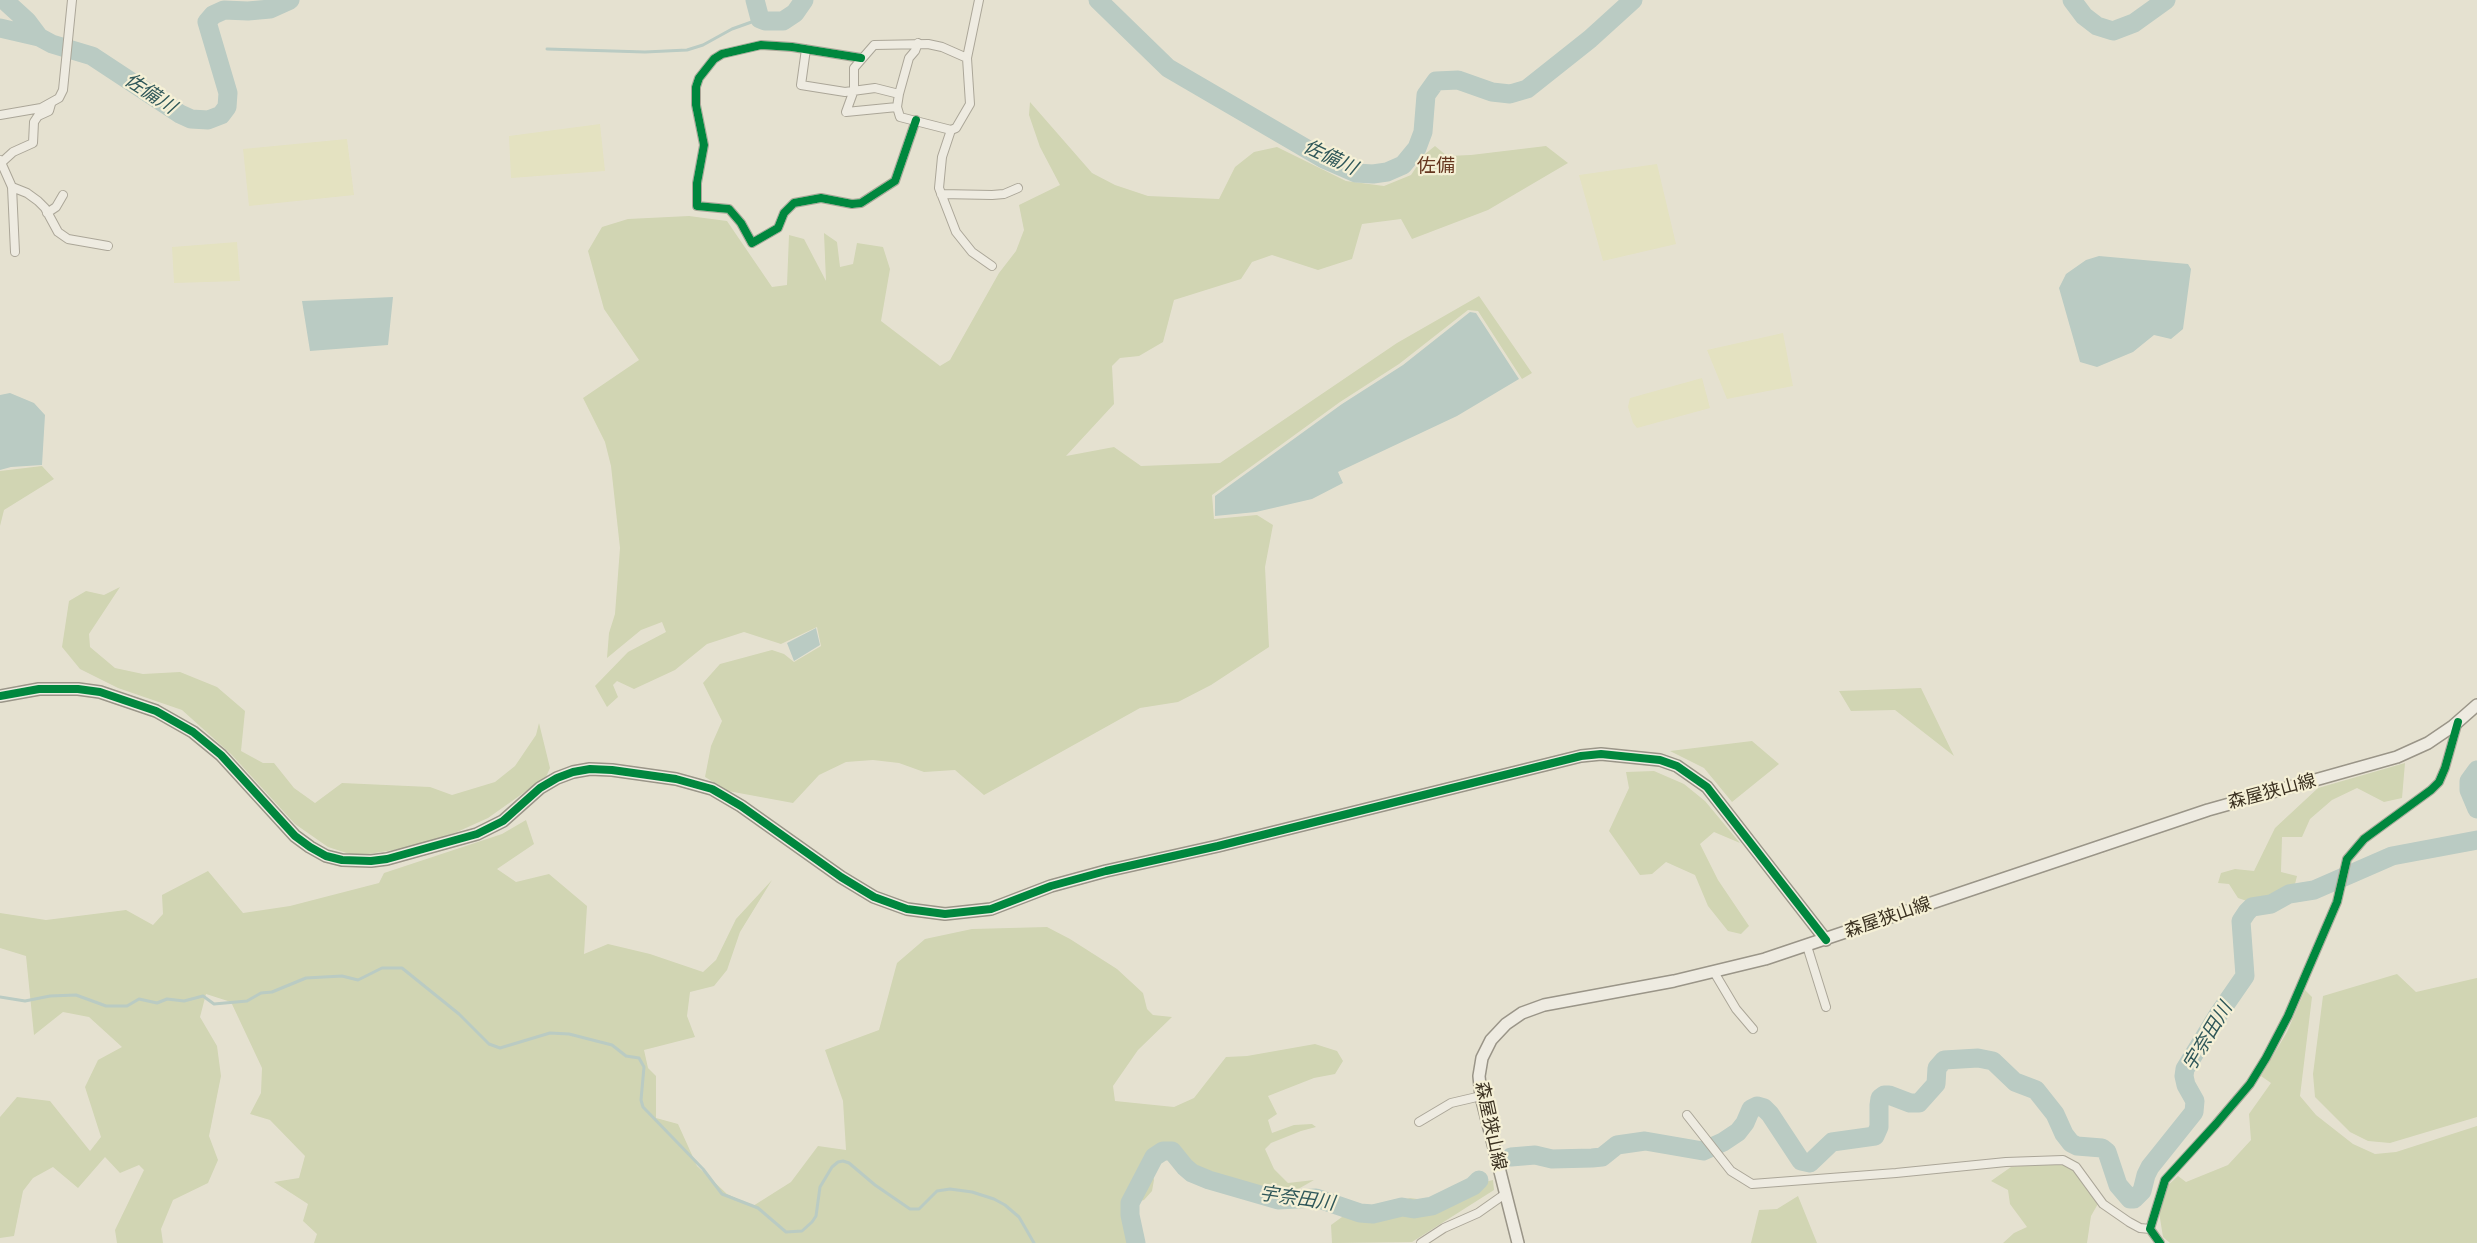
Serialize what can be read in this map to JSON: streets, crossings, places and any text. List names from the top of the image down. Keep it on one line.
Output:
{"streets":{"street":["森屋狭山線"]},"districts":["佐備"],"water":["佐備川","宇奈田川"]}
